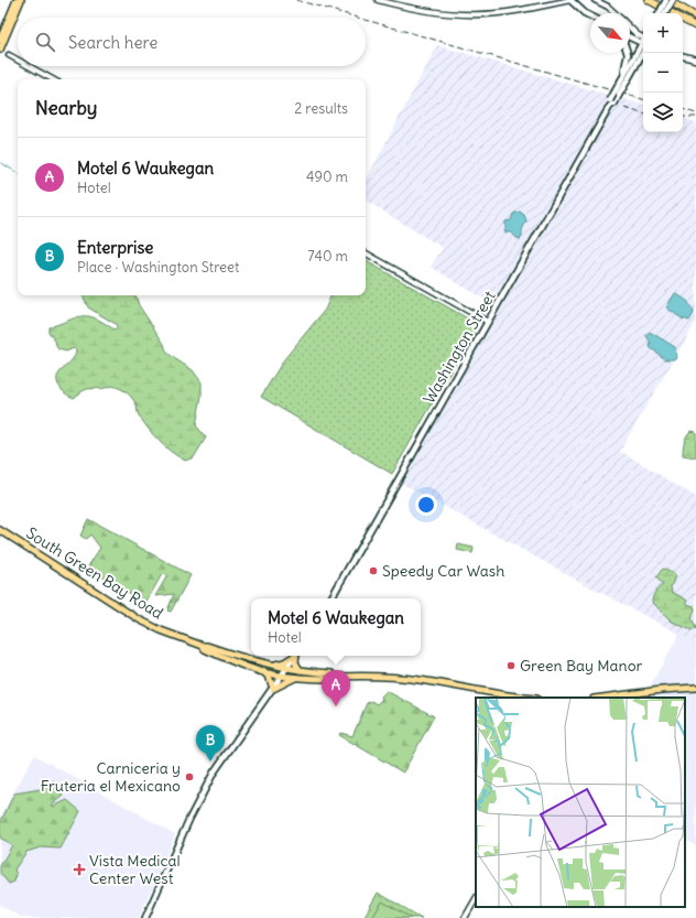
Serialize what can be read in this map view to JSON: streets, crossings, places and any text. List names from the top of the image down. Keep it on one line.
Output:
{"streets":{"main road":["Washington Street","South Green Bay Road"]},"places":{"other":["Speedy Car Wash","Green Bay Manor","Carniceria y Fruteria el Mexicano"],"health":["Vista Medical Center West"]},"north":"bottom right","page":{"map_buttons":["+","−"],"search":"Search here","heading":["Nearby","2 results"],"list":[{"mark":"A","name":"Motel 6 Waukegan","note":"Hotel","value":"490 m"},{"mark":"B","name":"Enterprise","note":"Place · Washington Street","value":"740 m"}],"popup":["Motel 6 Waukegan","Hotel"],"pins":["A","B"]}}
